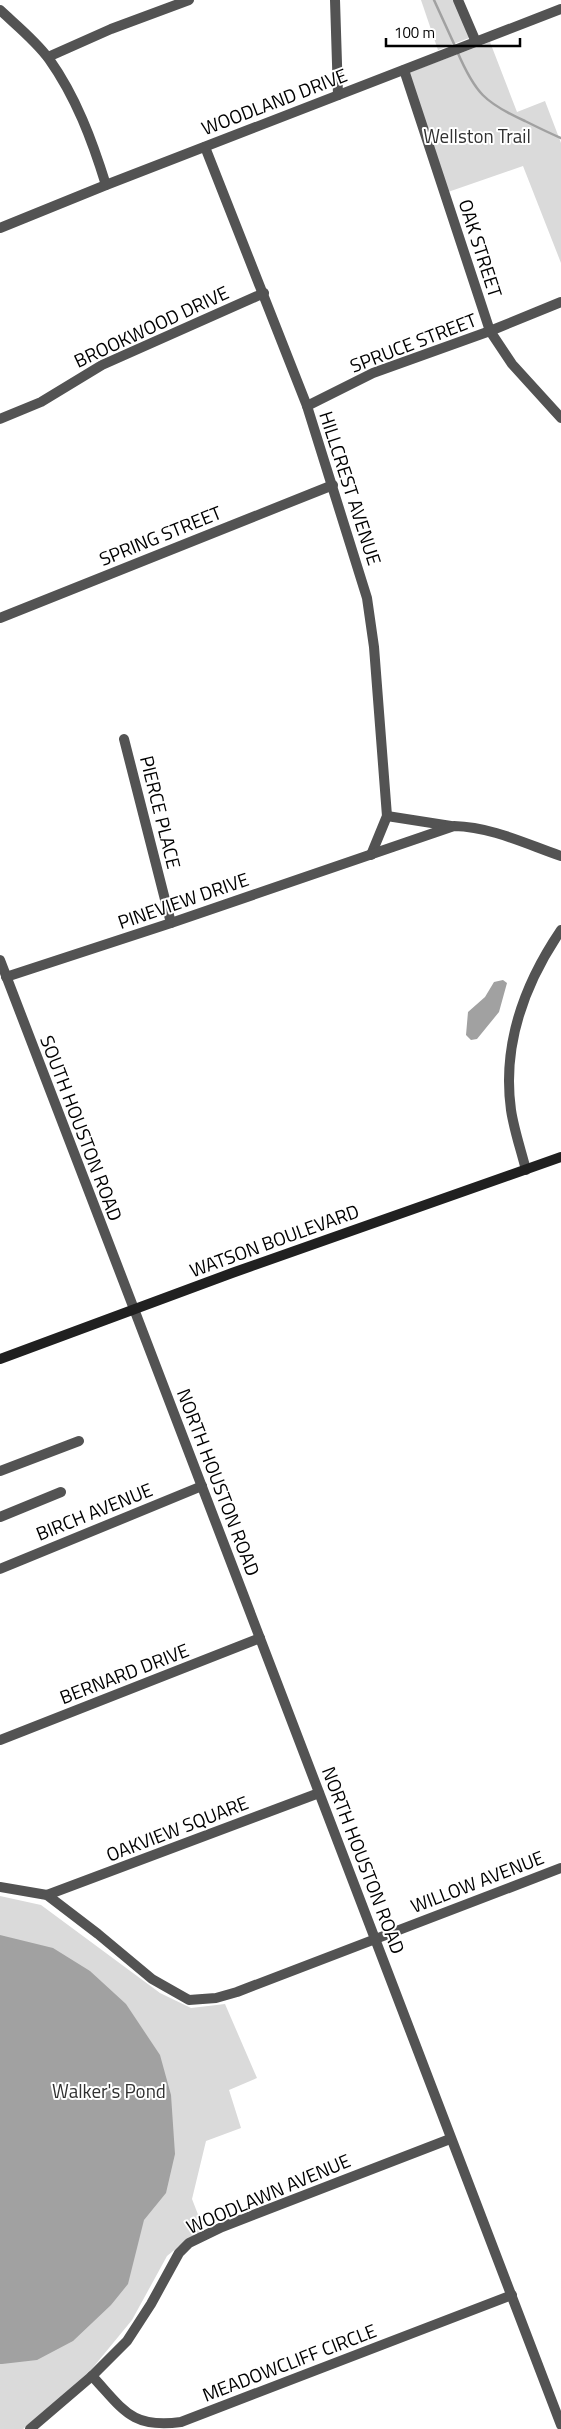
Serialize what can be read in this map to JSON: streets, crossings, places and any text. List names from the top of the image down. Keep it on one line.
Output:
{"streets":{"main road":["WATSON BOULEVARD"],"street":["WOODLAND DRIVE","OAK STREET","BROOKWOOD DRIVE","SPRUCE STREET","HILLCREST AVENUE","SPRING STREET","PIERCE PLACE","PINEVIEW DRIVE","SOUTH HOUSTON ROAD","NORTH HOUSTON ROAD","BIRCH AVENUE","BERNARD DRIVE","OAKVIEW SQUARE","WILLOW AVENUE","WOODLAWN AVENUE","MEADOWCLIFF CIRCLE"]},"crossings":[["WOODLAND DRIVE","OAK STREET"],["WOODLAND DRIVE","HILLCREST AVENUE"],["OAK STREET","SPRUCE STREET"],["BROOKWOOD DRIVE","HILLCREST AVENUE"],["SPRUCE STREET","HILLCREST AVENUE"],["HILLCREST AVENUE","SPRING STREET"],["HILLCREST AVENUE","PINEVIEW DRIVE"],["PIERCE PLACE","PINEVIEW DRIVE"],["PINEVIEW DRIVE","SOUTH HOUSTON ROAD"],["SOUTH HOUSTON ROAD","WATSON BOULEVARD"],["SOUTH HOUSTON ROAD","NORTH HOUSTON ROAD"],["WATSON BOULEVARD","NORTH HOUSTON ROAD"],["NORTH HOUSTON ROAD","BIRCH AVENUE"],["NORTH HOUSTON ROAD","BERNARD DRIVE"],["NORTH HOUSTON ROAD","OAKVIEW SQUARE"],["NORTH HOUSTON ROAD","WILLOW AVENUE"],["NORTH HOUSTON ROAD","WOODLAWN AVENUE"],["NORTH HOUSTON ROAD","MEADOWCLIFF CIRCLE"],["OAKVIEW SQUARE","WILLOW AVENUE"],["WOODLAWN AVENUE","MEADOWCLIFF CIRCLE"]],"parks":["Wellston Trail","Walker's Pond"],"scale_bar":"100 m"}
